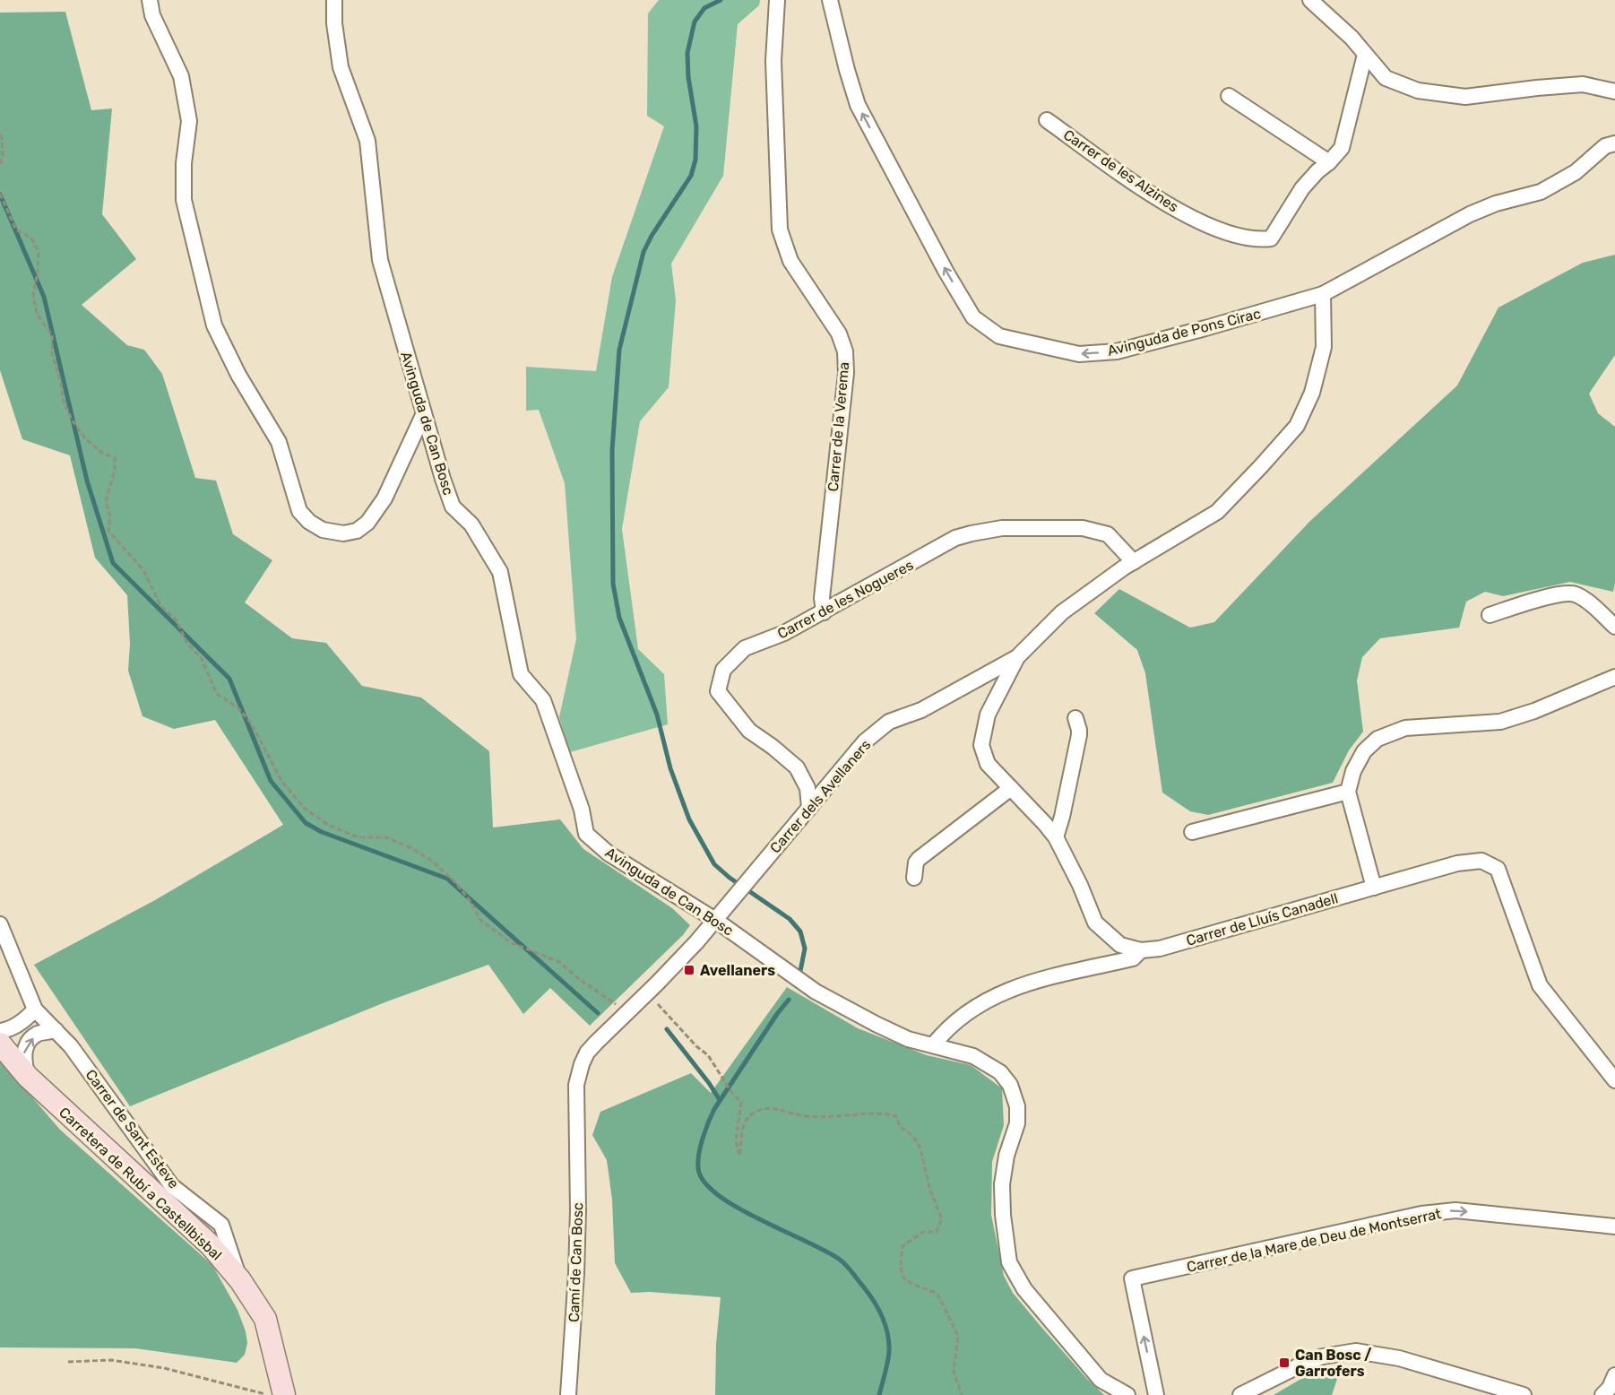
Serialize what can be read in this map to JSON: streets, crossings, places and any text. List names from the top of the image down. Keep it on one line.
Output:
{"streets":{"street":["Carrer de les Alzines","Avinguda de Pons Cirac","Avinguda de Can Bosc","Carrer de la Verema","Carrer de les Nogueres","Carrer dels Avellaners","Carrer de Lluís Canadell","Carrer de Sant Esteve","Carretera de Rubí a Castellbisbal","Carrer de la Mare de Deu de Montserrat","Camí de Can Bosc"]},"crossings":[["Avinguda de Pons Cirac","Carrer dels Avellaners"],["Avinguda de Can Bosc","Carrer dels Avellaners"],["Carrer de la Verema","Carrer de les Nogueres"],["Carrer de les Nogueres","Carrer dels Avellaners"],["Carrer dels Avellaners","Carrer de Lluís Canadell"],["Carrer dels Avellaners","Camí de Can Bosc"],["Carrer de Sant Esteve","Carretera de Rubí a Castellbisbal"]],"one_way":["Avinguda de Pons Cirac","Carrer de la Mare de Deu de Montserrat"],"places":{"transit":["Avellaners","Can Bosc / Garrofers"]}}
